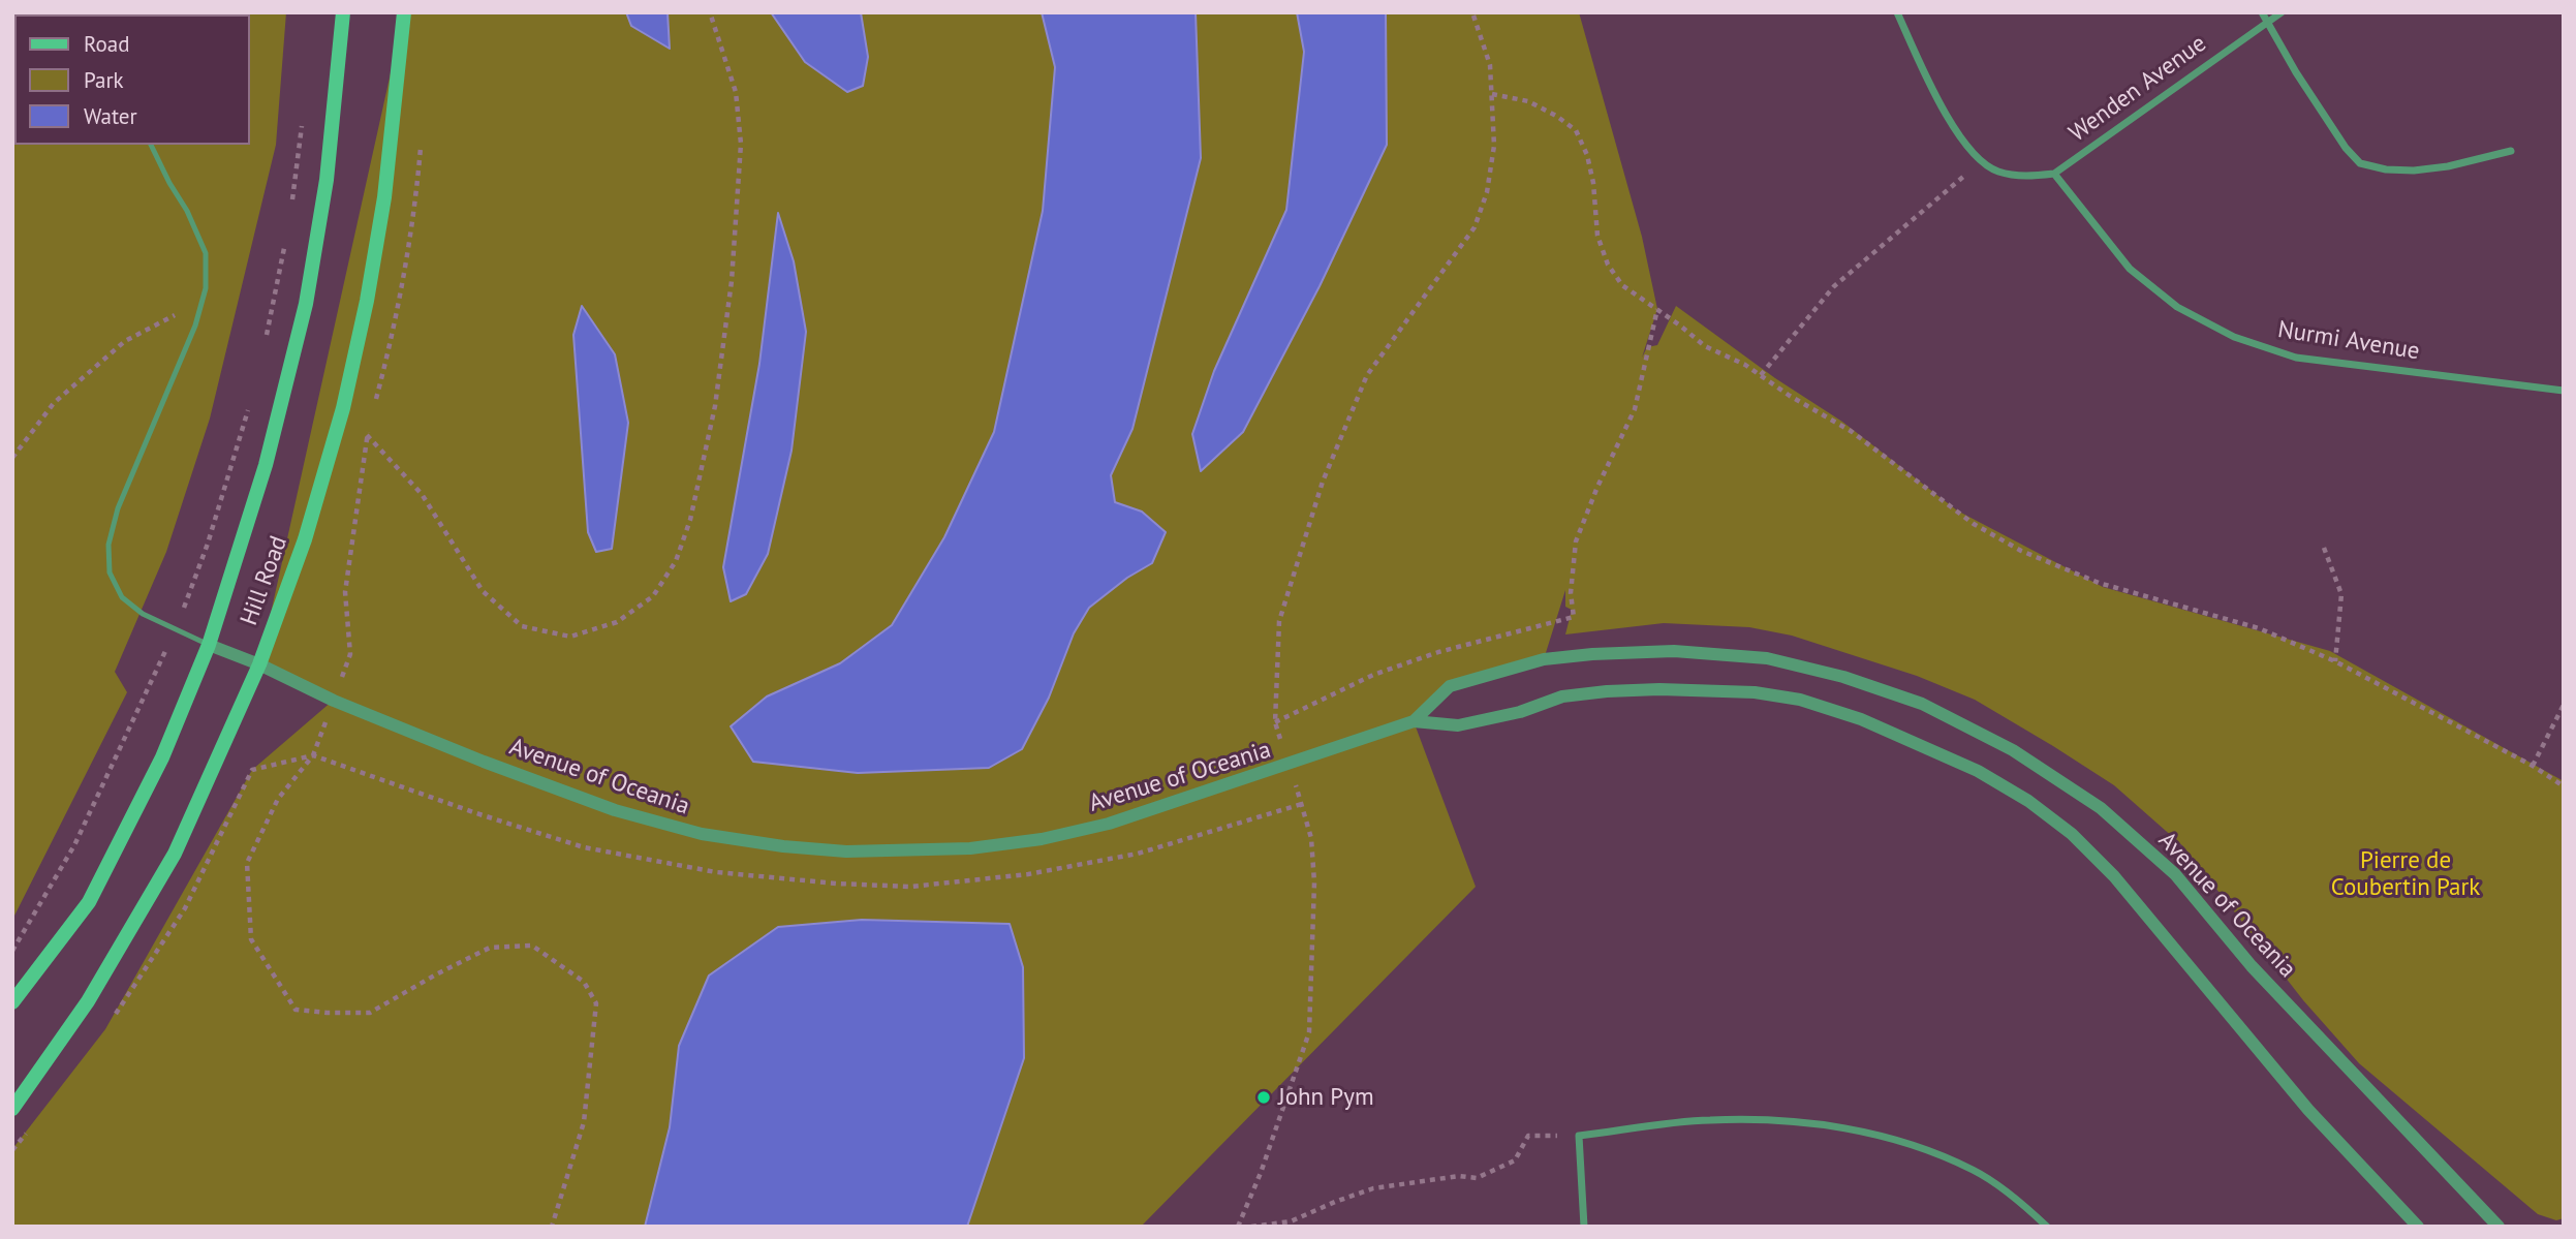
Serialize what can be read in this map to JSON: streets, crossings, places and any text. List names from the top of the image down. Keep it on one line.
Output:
{"streets":{"main road":["Hill Road"],"street":["Wenden Avenue","Nurmi Avenue","Avenue of Oceania"]},"crossings":[["Wenden Avenue","Nurmi Avenue"],["Hill Road","Avenue of Oceania"]],"parks":["Pierre de Coubertin Park"],"places":["John Pym"],"legend":["Road","Park","Water"]}
